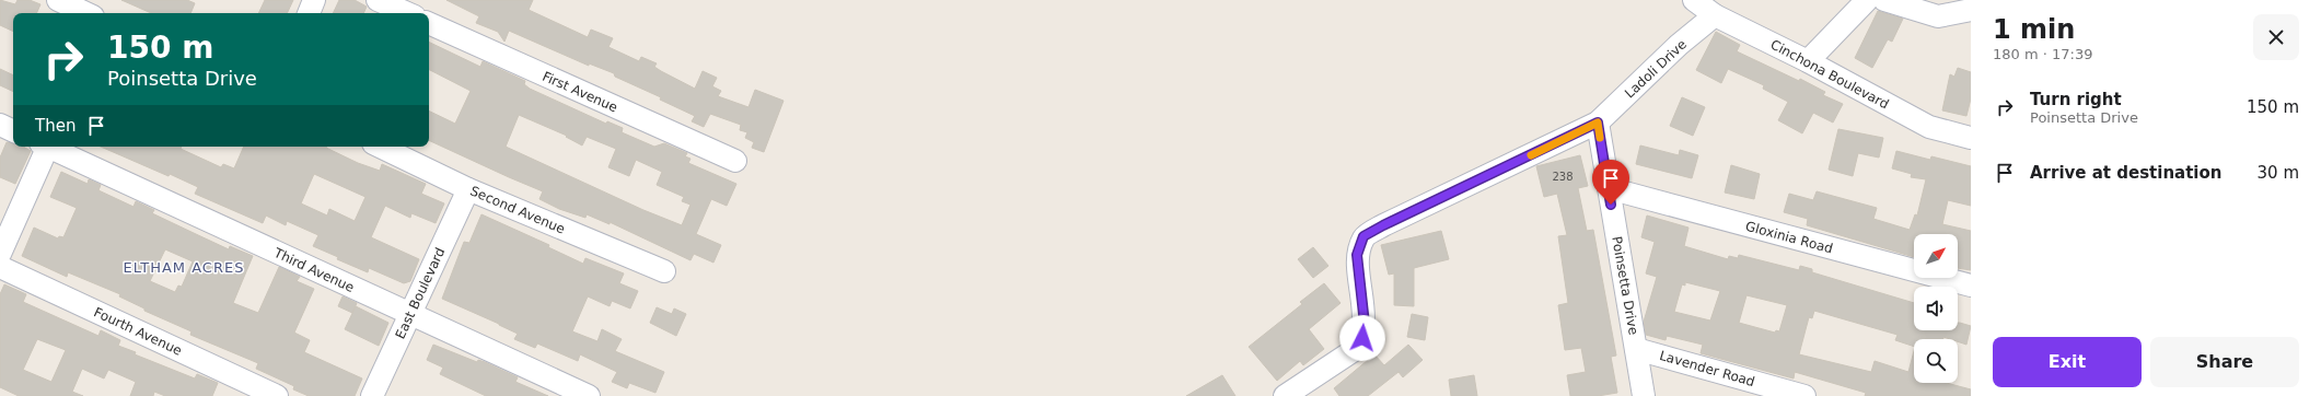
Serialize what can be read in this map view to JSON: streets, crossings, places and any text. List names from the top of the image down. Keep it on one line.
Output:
{"streets":{"street":["Ladoli Drive","Cinchona Boulevard","First Avenue","Second Avenue","Gloxinia Road","Third Avenue","Poinsetta Drive","East Boulevard","Fourth Avenue","Lavender Road"]},"crossings":[["Ladoli Drive","Cinchona Boulevard"],["Ladoli Drive","Poinsetta Drive"],["Second Avenue","East Boulevard"],["Gloxinia Road","Poinsetta Drive"],["Third Avenue","East Boulevard"],["Poinsetta Drive","Lavender Road"]],"districts":["ELTHAM ACRES"],"house_numbers":["238"],"north":"top right","page":{"heading":["1 min","180 m · 17:39"],"turn":["150 m","Poinsetta Drive"],"list":[{"name":"Turn right","note":"Poinsetta Drive","value":"150 m"},{"name":"Arrive at destination","value":"30 m"}],"then":"Then","buttons":["Exit","Share"]}}
